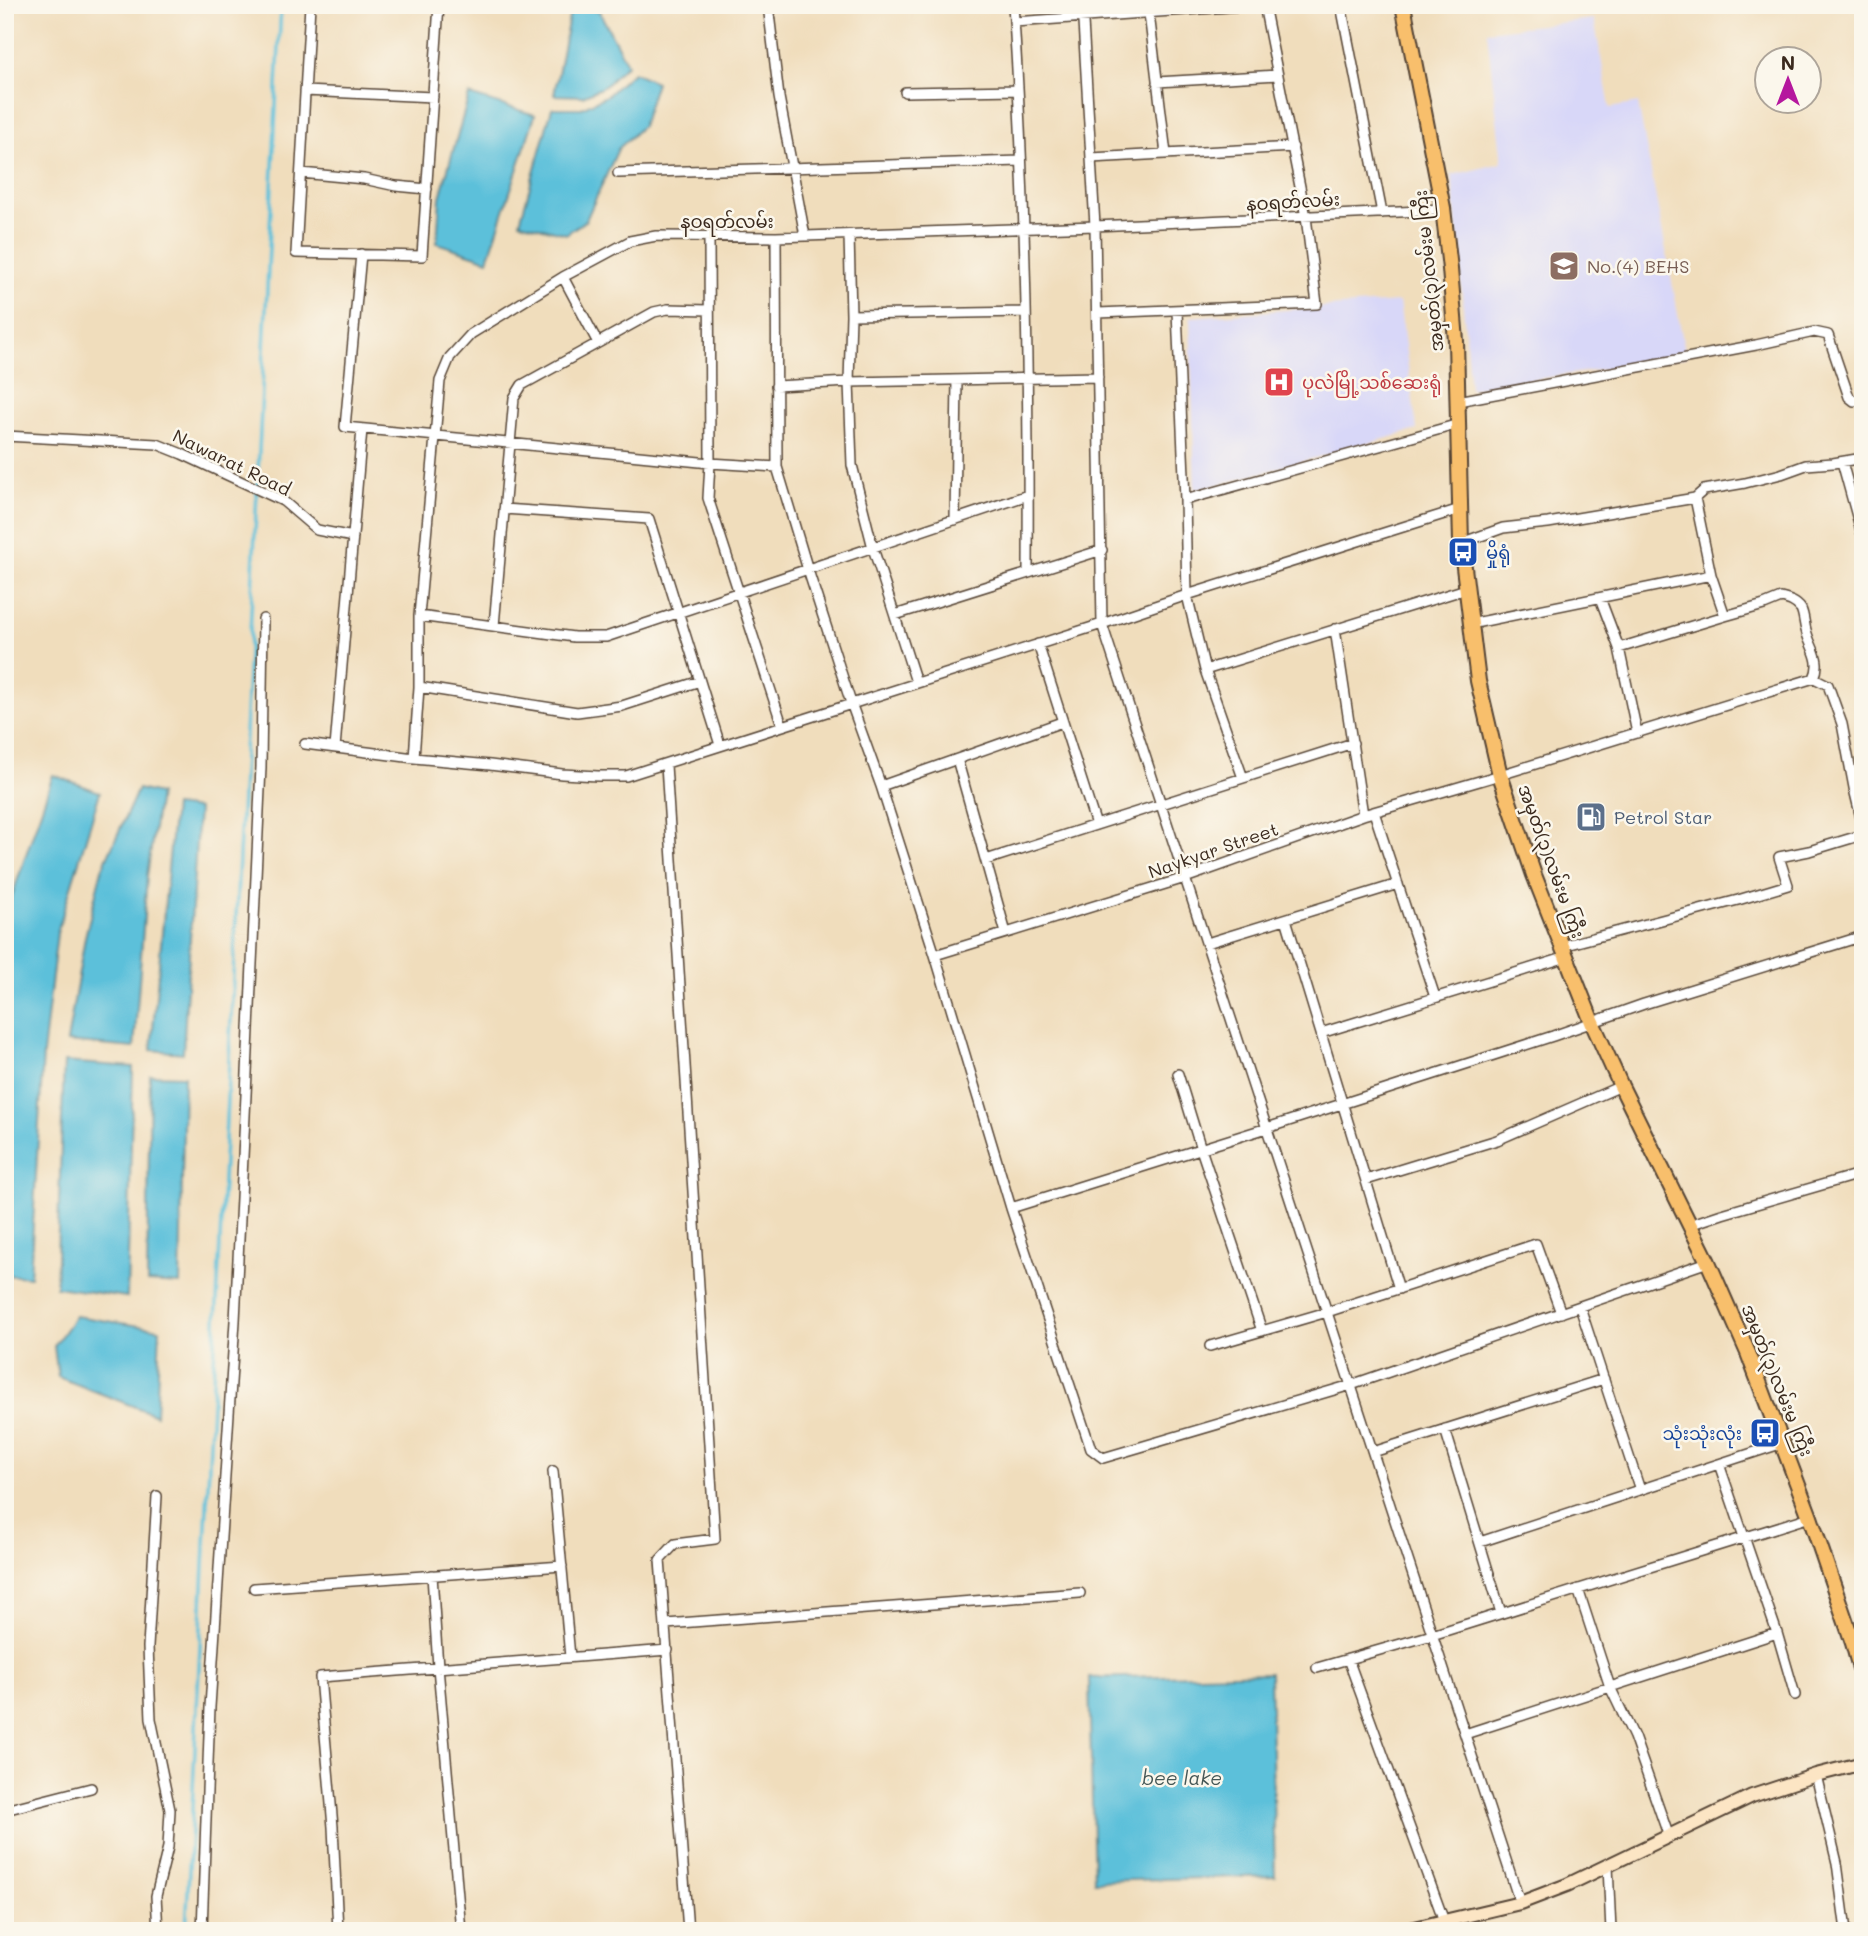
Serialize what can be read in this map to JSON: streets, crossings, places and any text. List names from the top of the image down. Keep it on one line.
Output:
{"streets":{"main road":["အမှတ်(၃)လမ်းမ ကြီး"],"street":["နဝရတ်လမ်း","Nawarat Road","Naykyar Street"]},"crossings":[["နဝရတ်လမ်း","အမှတ်(၃)လမ်းမ ကြီး"],["အမှတ်(၃)လမ်းမ ကြီး","Naykyar Street"]],"water":["bee lake"],"places":{"school or university":["No.(4) BEHS"],"hospital":["ပုလဲမြို့သစ်ဆေးရုံ"],"bus stop":["မှိုရုံ","သုံးသုံးလုံး"],"fuel station":["Petrol Star"]},"north":"top"}
